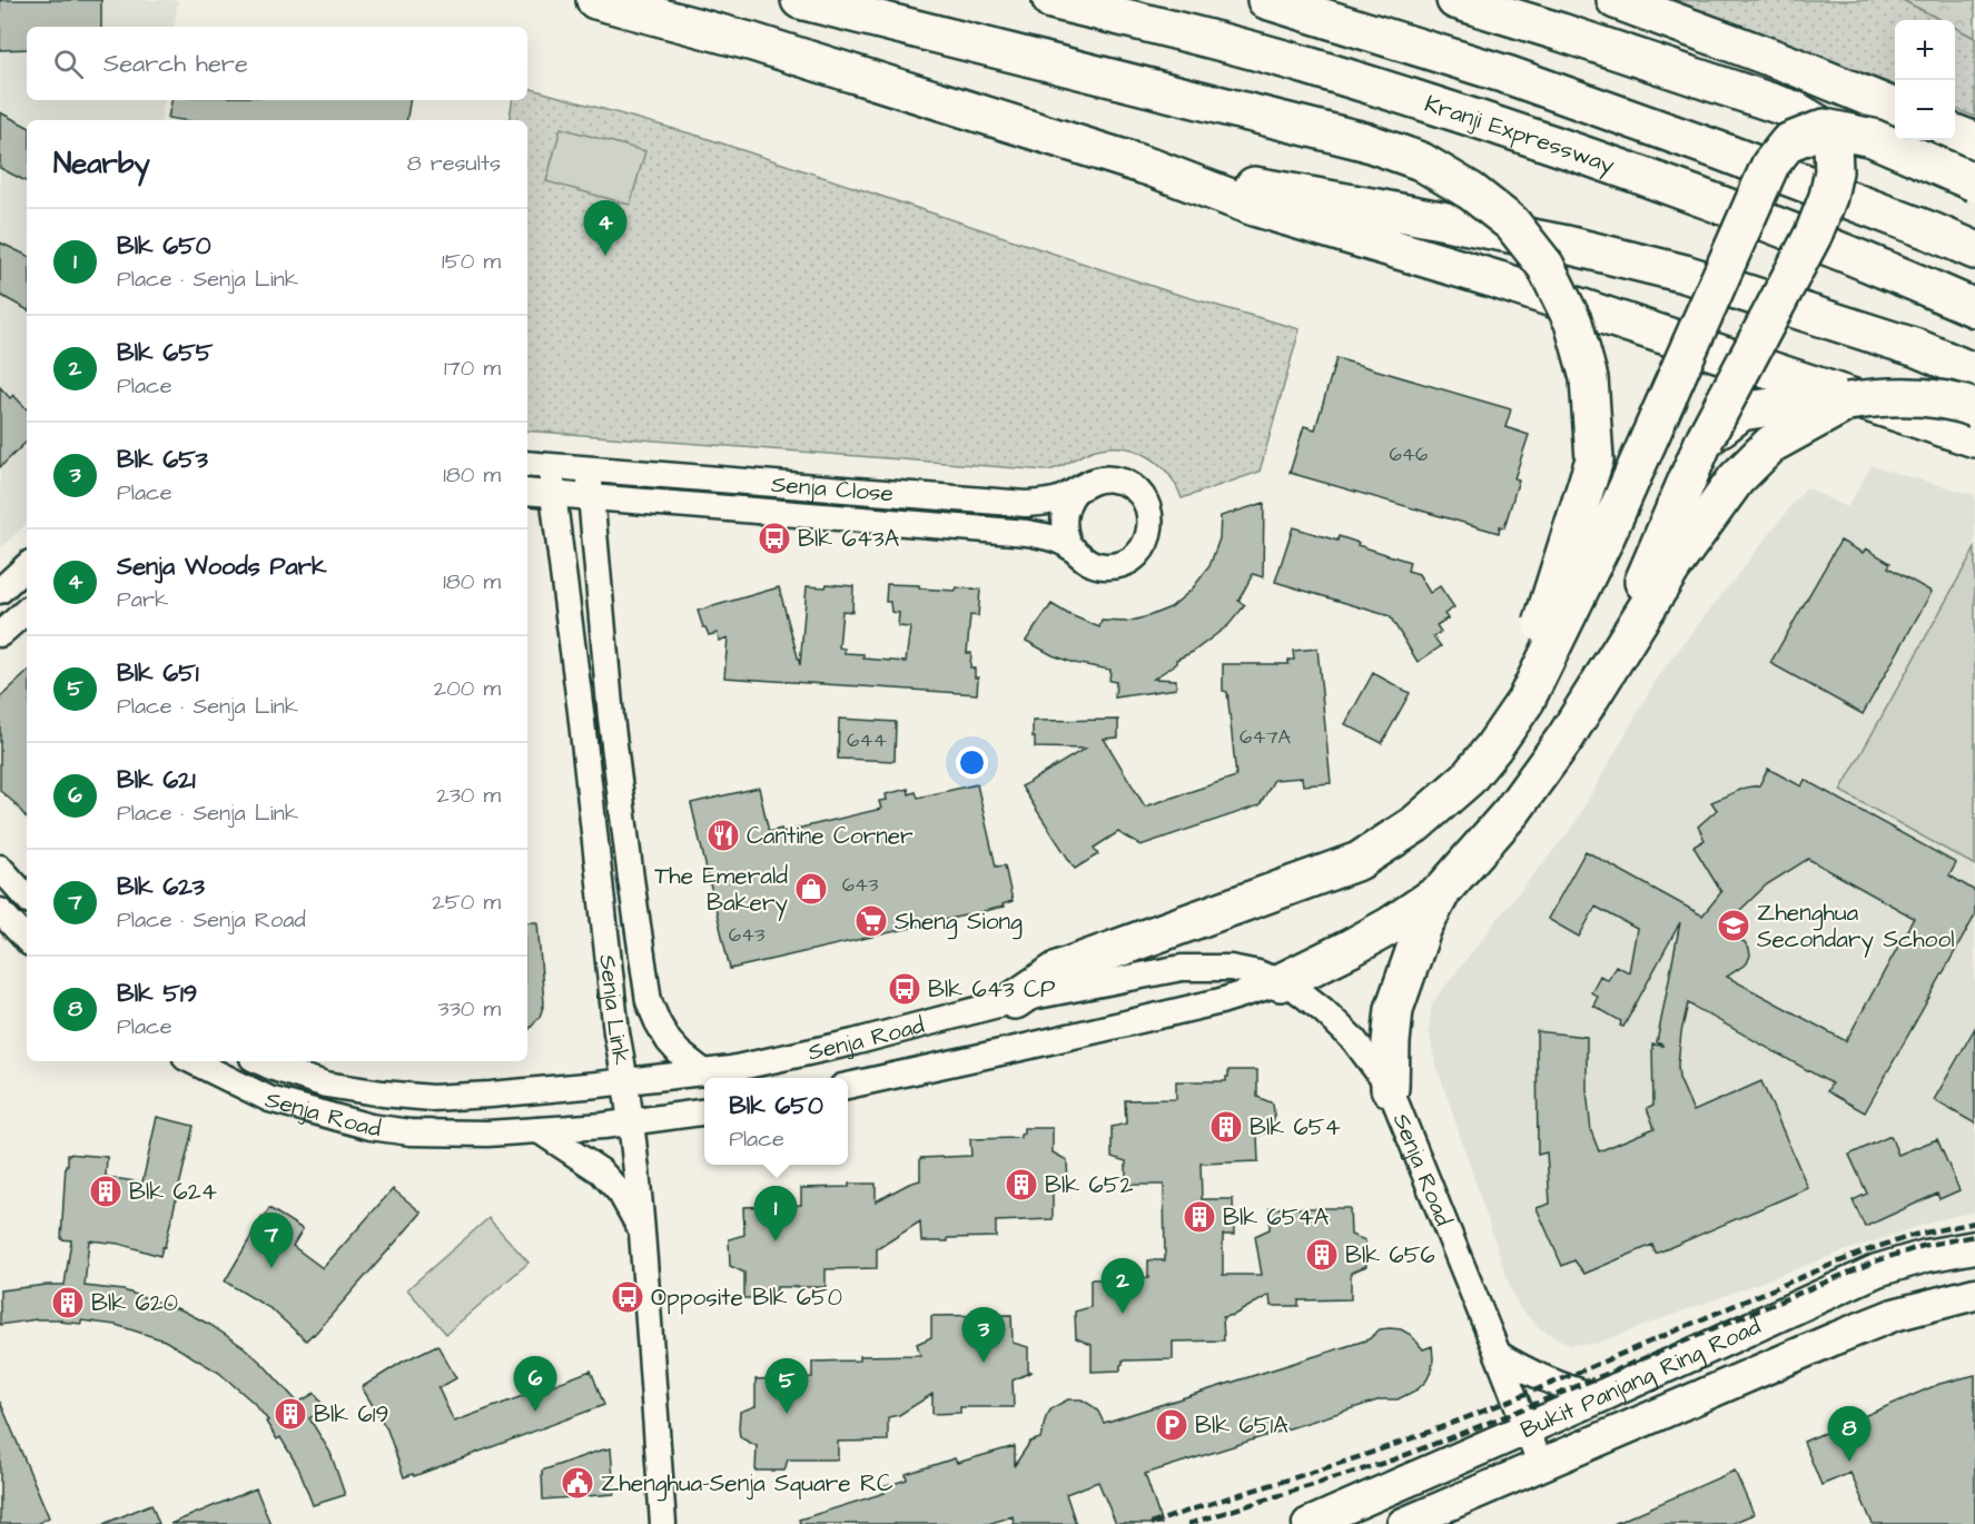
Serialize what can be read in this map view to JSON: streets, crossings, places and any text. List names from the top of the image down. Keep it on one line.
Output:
{"streets":{"highway":["Kranji Expressway"],"main road":["Bukit Panjang Ring Road"],"street":["Senja Close","Senja Link","Senja Road"]},"crossings":[["Senja Close","Senja Link"],["Senja Link","Senja Road"],["Senja Road","Bukit Panjang Ring Road"]],"places":{"bus stop":["Blk 643A","Blk 643 CP","Opposite Blk 650"],"restaurant":["Cantine Corner"],"shop":["The Emerald Bakery"],"supermarket":["Sheng Siong"],"school or university":["Zhenghua Secondary School"],"building":["Blk 654","Blk 652","Blk 624","Blk 654A","Blk 656","Blk 620","Blk 619"],"parking":["Blk 651A"],"public building":["Zhenghua-Senja Square RC"]},"house_numbers":["646","647A","644","643","643"],"page":{"map_buttons":["+","−"],"search":"Search here","heading":["Nearby","8 results"],"pins":["4","1","7","2","3","6","5","8"],"list":[{"mark":"1","name":"Blk 650","note":"Place · Senja Link","value":"150 m"},{"mark":"2","name":"Blk 655","note":"Place","value":"170 m"},{"mark":"3","name":"Blk 653","note":"Place","value":"180 m"},{"mark":"4","name":"Senja Woods Park","note":"Park","value":"180 m"},{"mark":"5","name":"Blk 651","note":"Place · Senja Link","value":"200 m"},{"mark":"6","name":"Blk 621","note":"Place · Senja Link","value":"230 m"},{"mark":"7","name":"Blk 623","note":"Place · Senja Road","value":"250 m"},{"mark":"8","name":"Blk 519","note":"Place","value":"330 m"}],"popup":["Blk 650","Place"]}}
